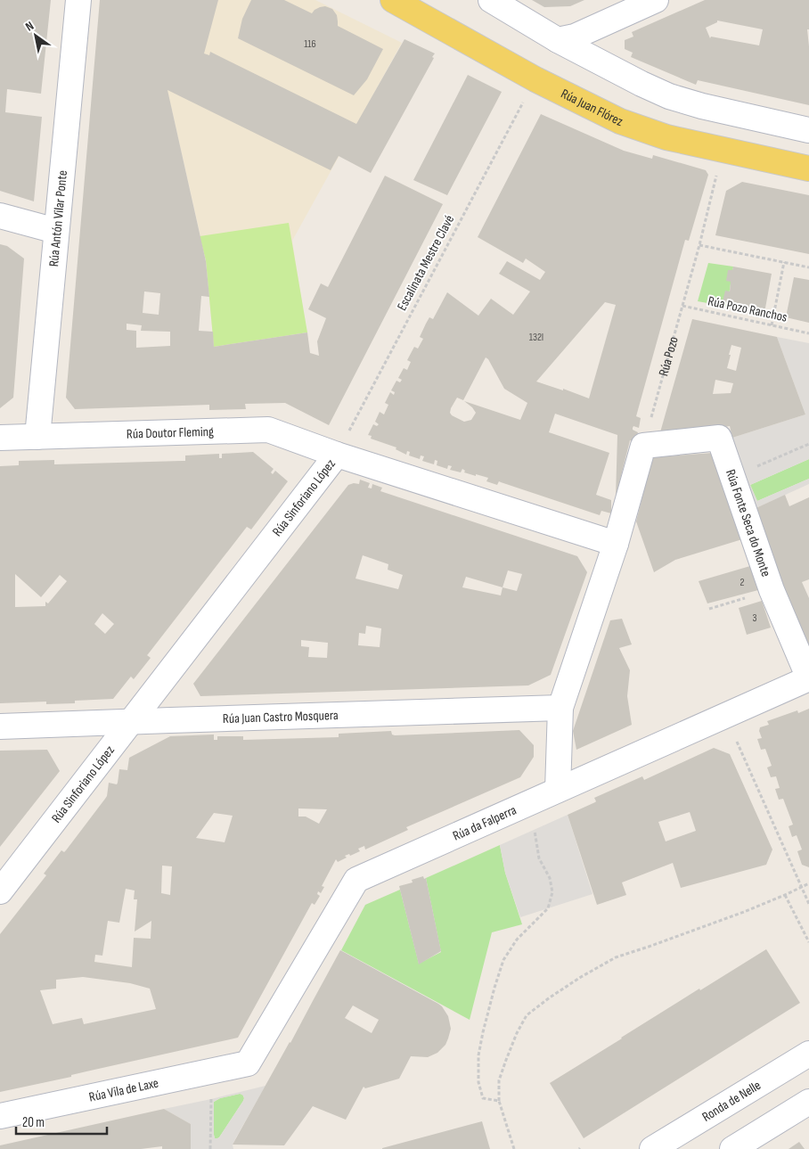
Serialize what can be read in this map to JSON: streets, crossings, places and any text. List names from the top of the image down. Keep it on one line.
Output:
{"streets":{"main road":["Rúa Juan Flórez"],"street":["Rúa Antón Vilar Ponte","Rúa Doutor Fleming","Rúa Sinforiano López","Rúa Fonte Seca do Monte","Rúa Juan Castro Mosquera","Rúa da Falperra","Rúa Vila de Laxe","Ronda de Nelle"],"path":["Escalinata Mestre Clavé","Rúa Pozo Ranchos","Rúa Pozo"]},"crossings":[["Rúa Antón Vilar Ponte","Rúa Doutor Fleming"],["Rúa Pozo Ranchos","Rúa Pozo"],["Rúa Pozo","Rúa Fonte Seca do Monte"],["Rúa Doutor Fleming","Rúa Sinforiano López"],["Rúa Sinforiano López","Rúa Juan Castro Mosquera"],["Rúa Fonte Seca do Monte","Rúa da Falperra"],["Rúa da Falperra","Rúa Vila de Laxe"]],"house_numbers":["116","132I","2","3"],"scale_bar":"20 m","north":"top left"}
